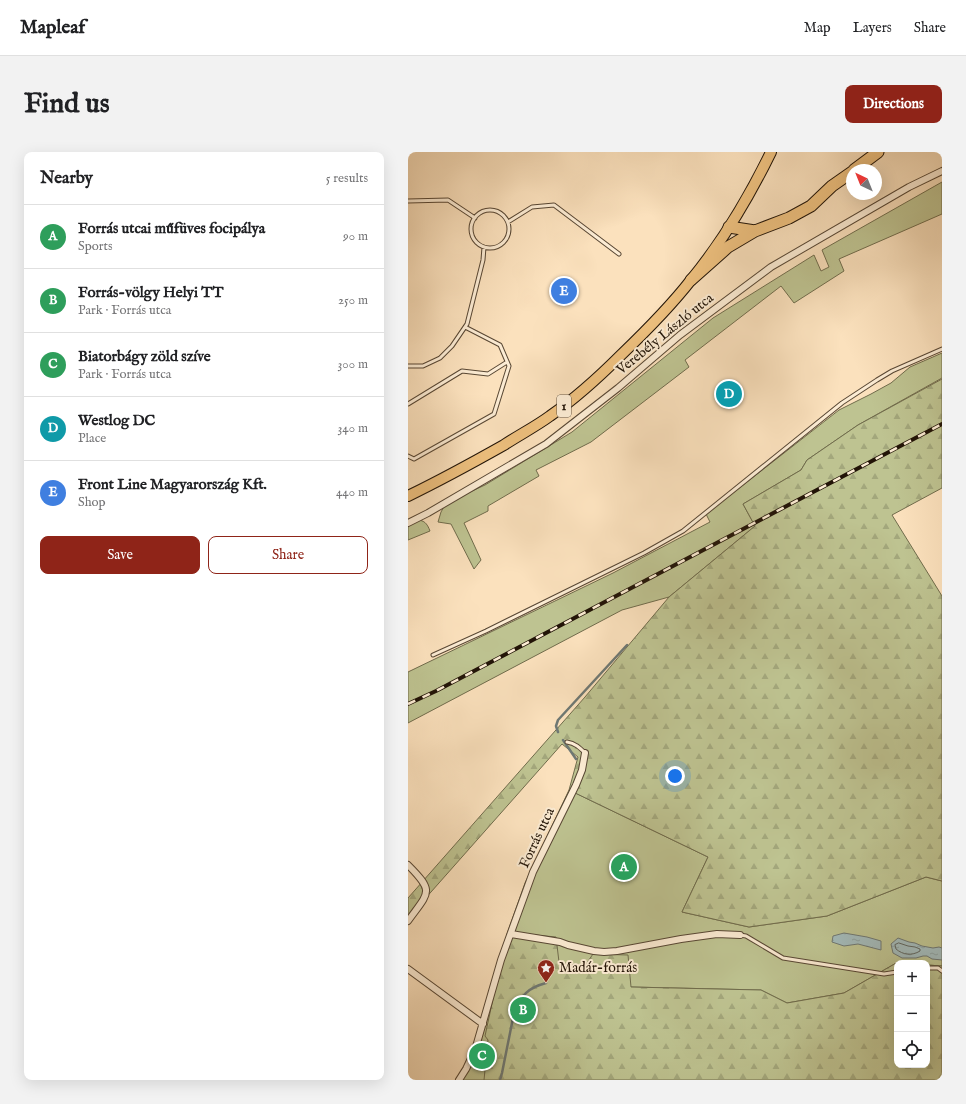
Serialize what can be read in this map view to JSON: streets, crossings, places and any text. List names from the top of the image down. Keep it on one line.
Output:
{"streets":{"main road":["1"],"street":["Verebély László utca","Forrás utca"]},"places":{"place":["Madár-forrás"]},"north":"top left","page":{"header":"Mapleaf","nav":["Map","Layers","Share"],"buttons":["Directions",["Save","Share"]],"title":"Find us","heading":["Nearby","5 results"],"list":[{"mark":"A","name":"Forrás utcai műfüves focipálya","note":"Sports","value":"90 m"},{"mark":"B","name":"Forrás-völgy Helyi TT","note":"Park · Forrás utca","value":"250 m"},{"mark":"C","name":"Biatorbágy zöld szíve","note":"Park · Forrás utca","value":"300 m"},{"mark":"D","name":"Westlog DC","note":"Place","value":"340 m"},{"mark":"E","name":"Front Line Magyarország Kft.","note":"Shop","value":"440 m"}],"pins":["E","D","A","B","C"],"map_buttons":["+","−"]}}
